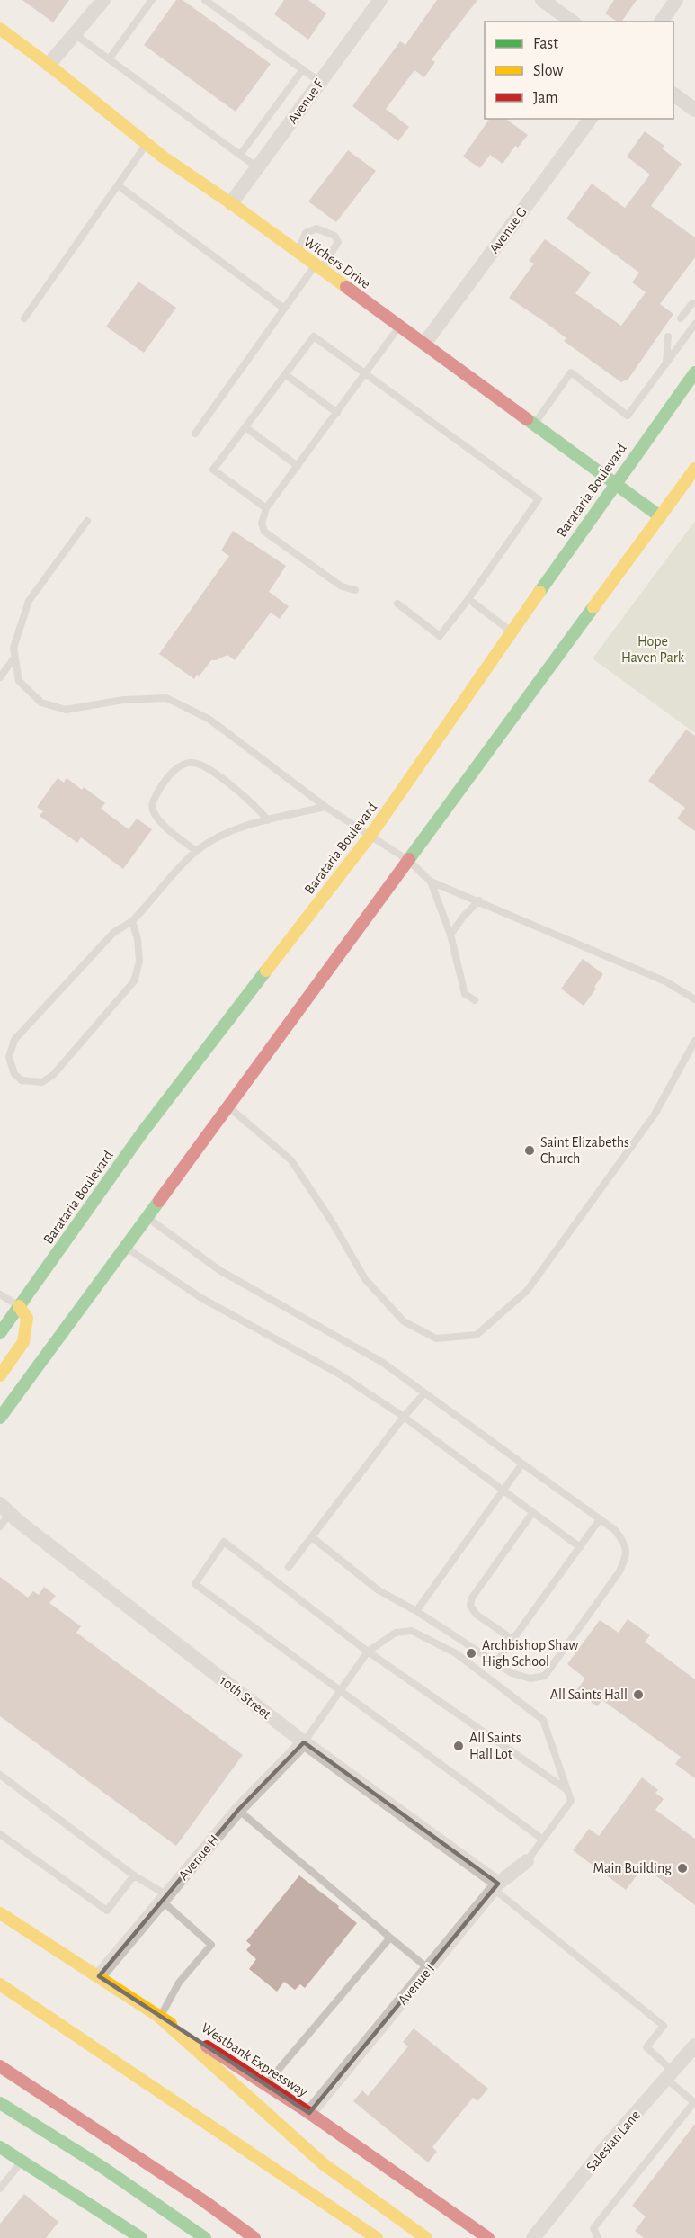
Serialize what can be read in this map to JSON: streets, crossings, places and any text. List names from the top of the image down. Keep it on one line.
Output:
{"streets":{"main road":["Wichers Drive","Barataria Boulevard","Westbank Expressway"],"street":["Avenue F","Avenue G","10th Street","Avenue H","Avenue I","Salesian Lane"]},"crossings":[["Avenue F","Wichers Drive"],["Avenue G","Wichers Drive"],["Wichers Drive","Barataria Boulevard"],["10th Street","Avenue H"],["10th Street","Avenue I"],["Avenue H","Westbank Expressway"],["Avenue I","Westbank Expressway"]],"parks":["Hope Haven Park"],"places":["Saint Elizabeths Church","Archbishop Shaw High School","All Saints Hall","All Saints Hall Lot","Main Building"],"legend":["Fast","Slow","Jam"]}
